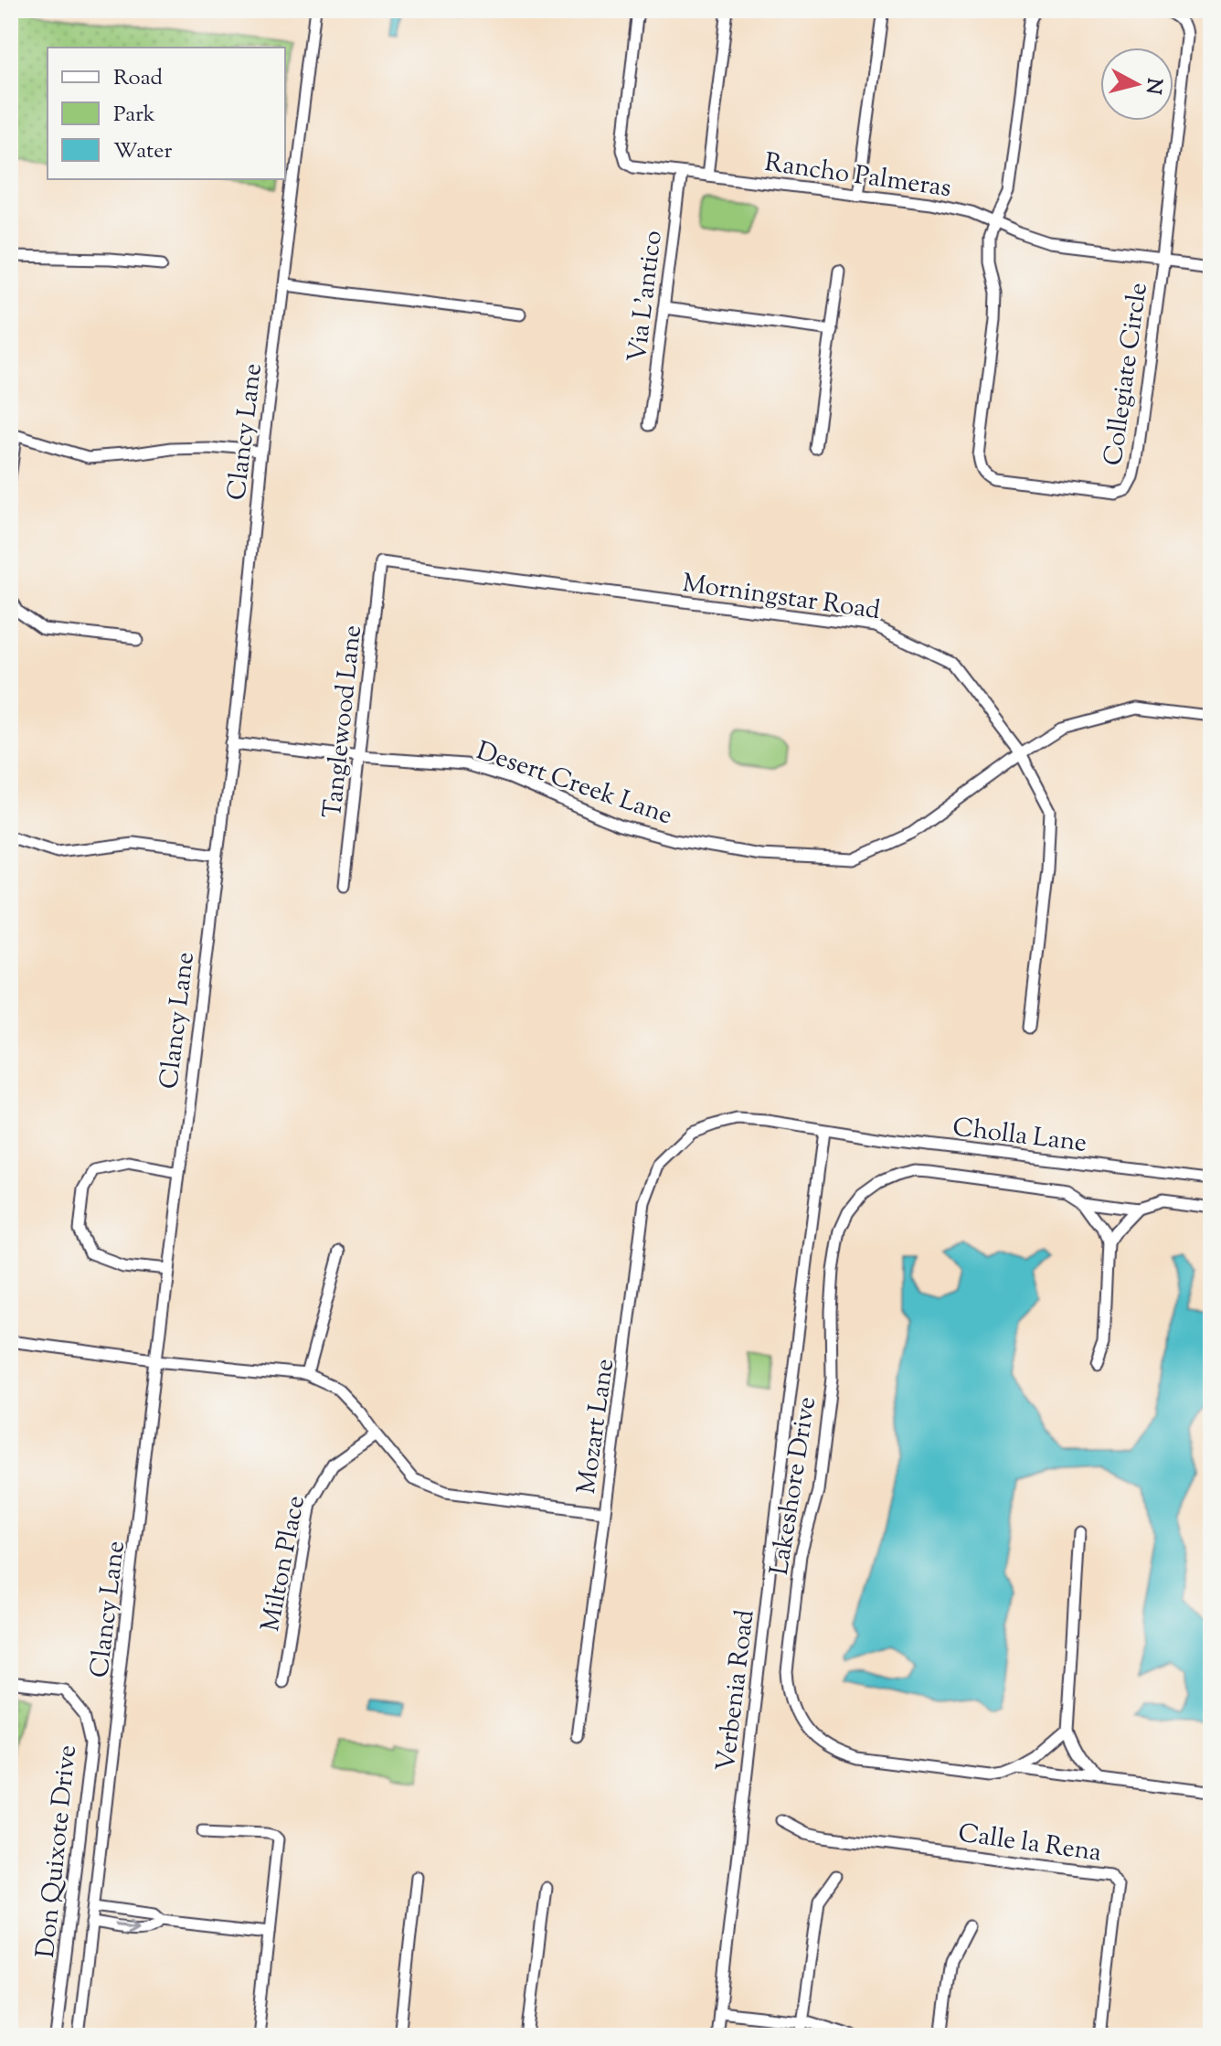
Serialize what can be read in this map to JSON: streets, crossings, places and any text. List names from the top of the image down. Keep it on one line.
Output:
{"streets":{"street":["Rancho Palmeras","Via L'antico","Collegiate Circle","Clancy Lane","Morningstar Road","Tanglewood Lane","Desert Creek Lane","Cholla Lane","Mozart Lane","Lakeshore Drive","Milton Place","Verbenia Road","Calle la Rena","Don Quixote Drive"]},"crossings":[["Rancho Palmeras","Via L'antico"],["Rancho Palmeras","Collegiate Circle"],["Clancy Lane","Desert Creek Lane"],["Clancy Lane","Mozart Lane"],["Morningstar Road","Tanglewood Lane"],["Morningstar Road","Desert Creek Lane"],["Tanglewood Lane","Desert Creek Lane"],["Cholla Lane","Mozart Lane"],["Cholla Lane","Verbenia Road"],["Mozart Lane","Milton Place"],["Mozart Lane","Verbenia Road"]],"legend":["Road","Park","Water"],"north":"right"}
